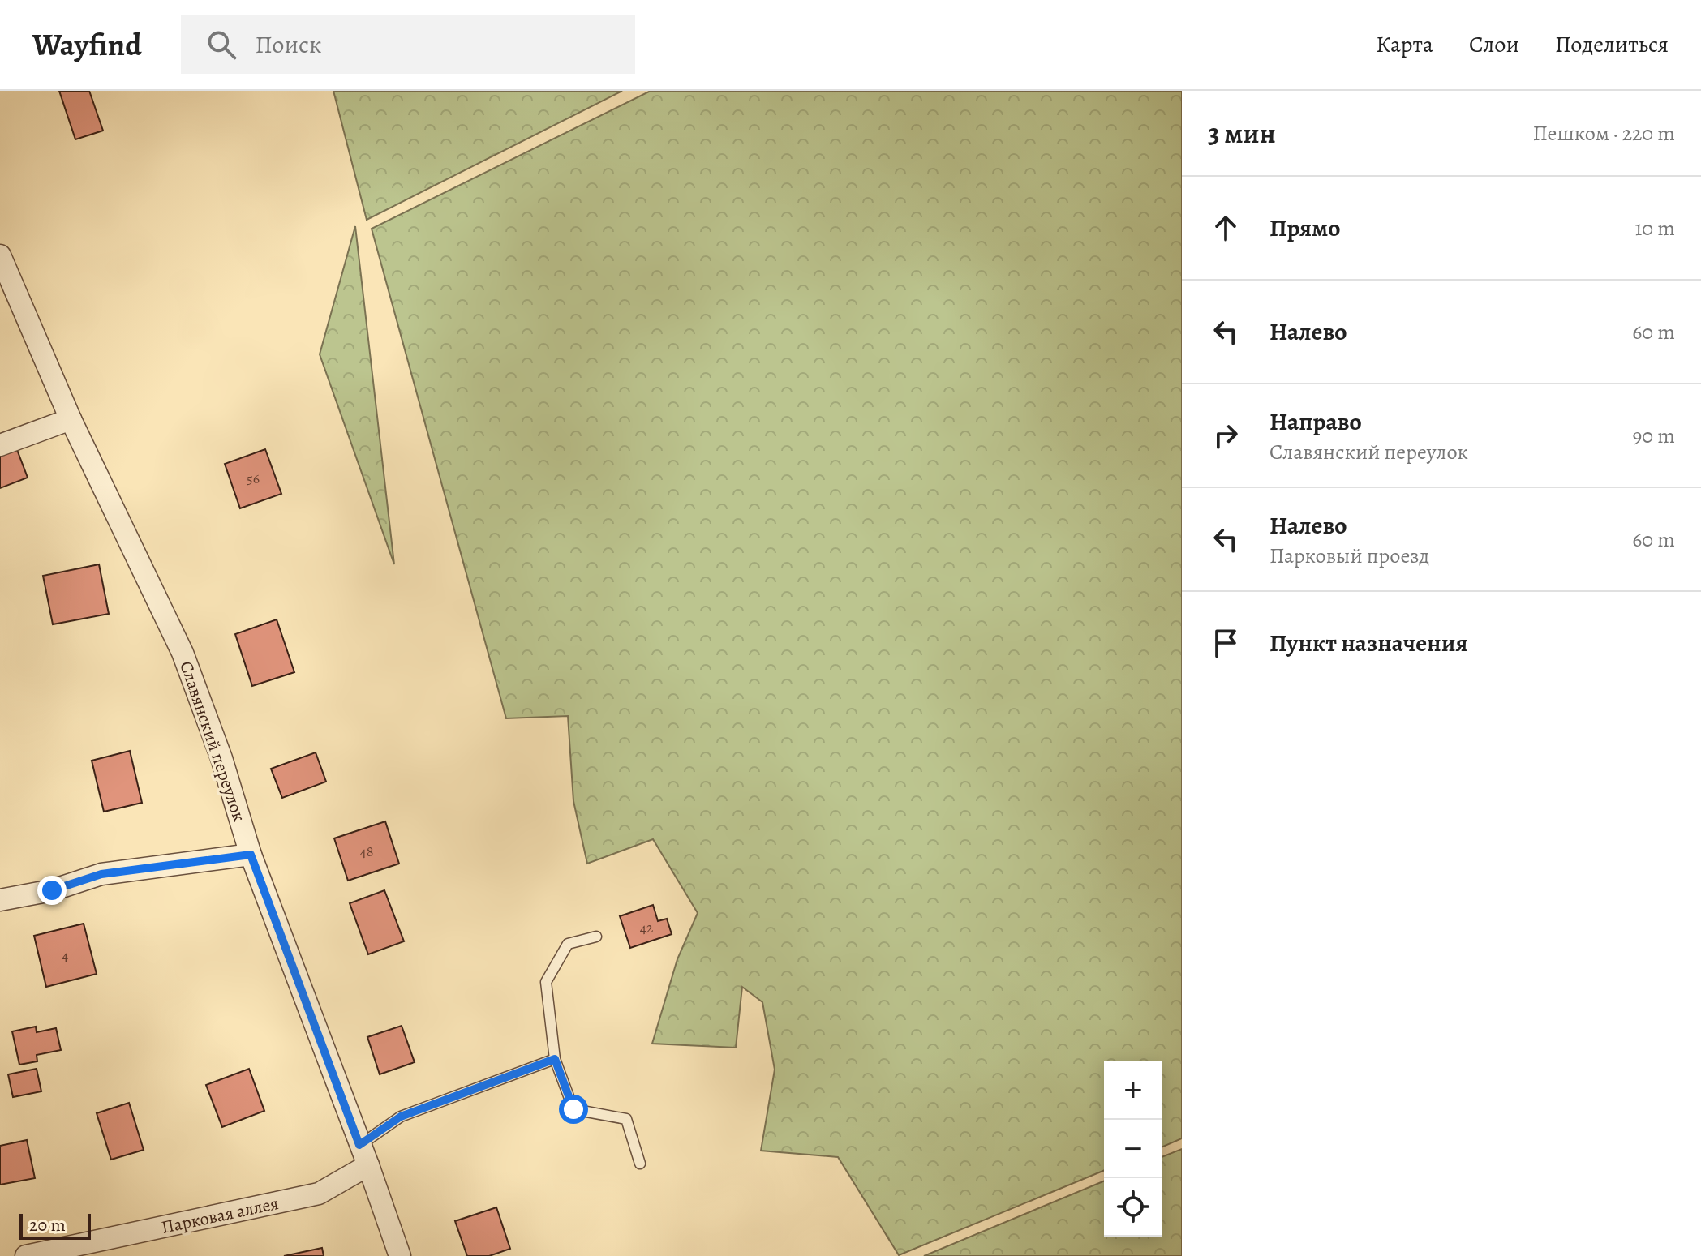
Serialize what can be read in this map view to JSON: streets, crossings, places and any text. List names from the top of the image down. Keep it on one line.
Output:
{"streets":{"street":["Славянский переулок","Парковая аллея"]},"crossings":[["Славянский переулок","Парковая аллея"]],"house_numbers":["56","48","42","4"],"scale_bar":"20 m","page":{"header":"Wayfind","search":"Поиск","nav":["Карта","Слои","Поделиться"],"heading":["3 мин","Пешком · 220 m"],"list":[["Прямо","10 m"],["Налево","60 m"],["Направо","Славянский переулок","90 m"],["Налево","Парковый проезд","60 m"],"Пункт назначения"],"map_buttons":["+","−"],"scale":"20 m"}}
